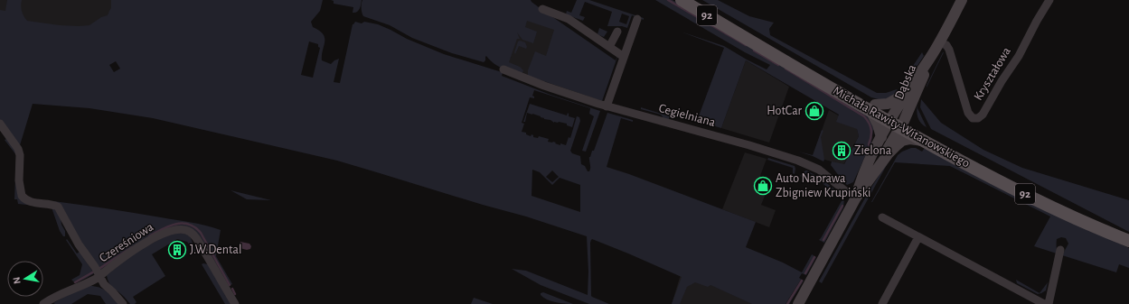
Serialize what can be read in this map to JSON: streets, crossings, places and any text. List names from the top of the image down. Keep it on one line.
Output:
{"streets":{"main road":["92","Michała Rawity-Witanowskiego"],"street":["Kryształowa","Dąbska","Cegielniana","Czereśniowa"]},"crossings":[["Kryształowa","Dąbska"],["Dąbska","Cegielniana"],["Dąbska","Michała Rawity-Witanowskiego"]],"places":{"shop":["HotCar","Auto Naprawa Zbigniew Krupiński"],"building":["Zielona","J.W.Dental"]},"north":"left"}
